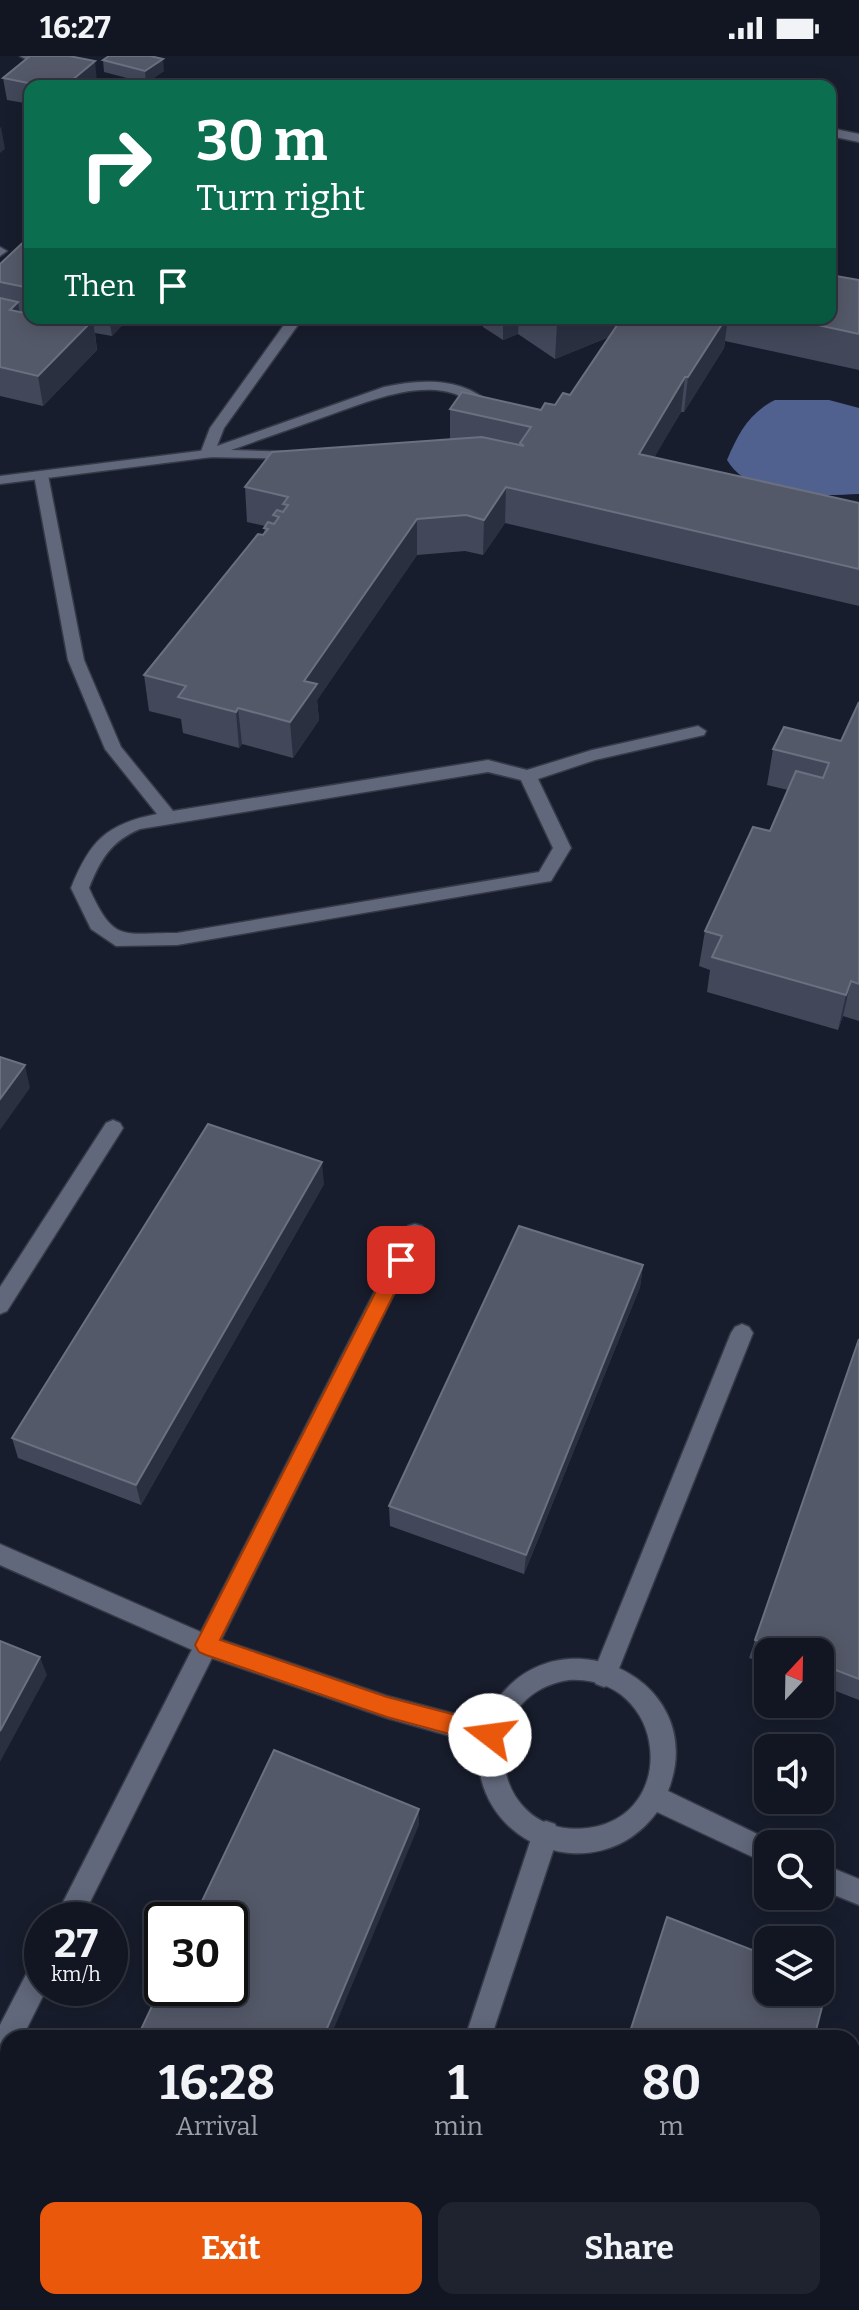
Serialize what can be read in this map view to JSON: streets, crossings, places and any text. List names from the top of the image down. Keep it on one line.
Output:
{"north":"top","page":{"status":"16:27","turn":["30 m","Turn right"],"then":"Then","speed":"27 km/h","limit":"30","eta":["16:28","Arrival","1","min","80","m"],"buttons":["Exit","Share"]}}
